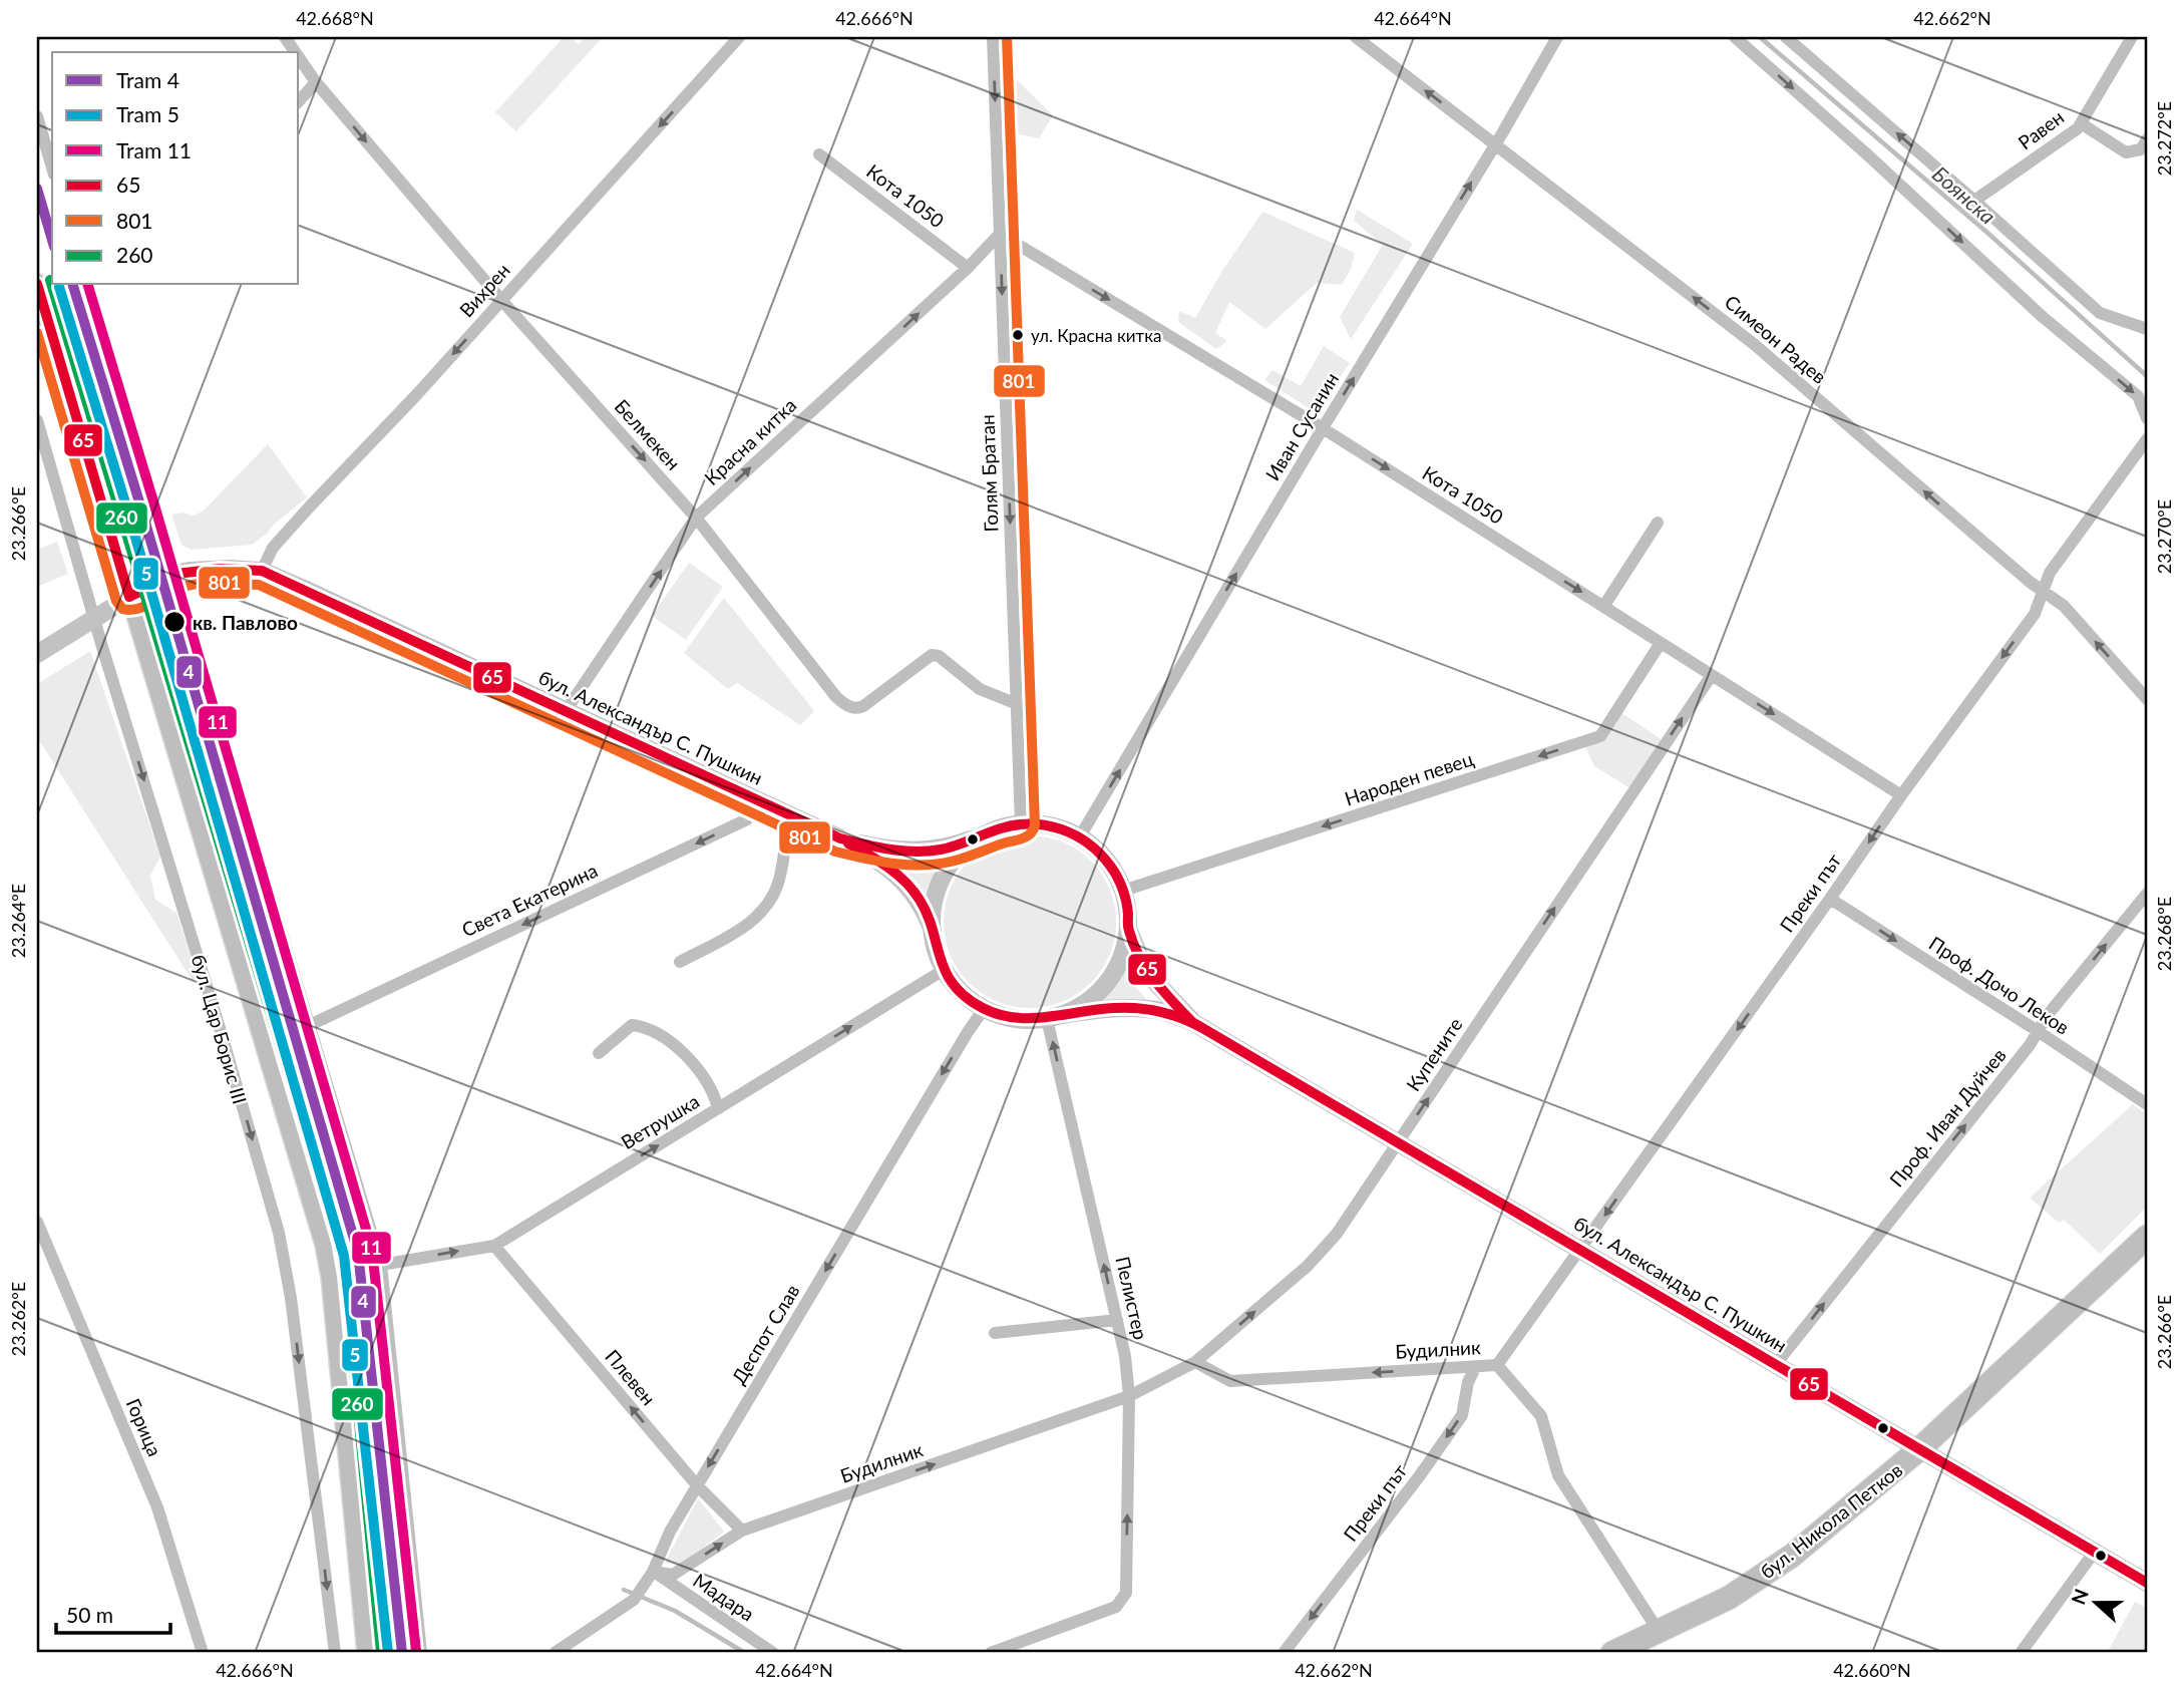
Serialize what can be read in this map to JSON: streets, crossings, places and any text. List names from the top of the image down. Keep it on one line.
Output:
{"streets":{"highway":["бул. Никола Петков"],"main road":["бул. Александър С. Пушкин","бул. Цар Борис III"],"street":["Равен","Кота 1050","Вихрен","Симеон Радев","Иван Сусанин","Белмекен","Красна китка","Голям Братан","Народен певец","Преки път","Света Екатерина","Проф. Дочо Леков","Купените","Проф. Иван Дуйчев","Ветрушка","Пелистер","Деспот Слав","Будилник","Плевен","Горица","Мадара"]},"crossings":[["Кота 1050","Иван Сусанин"],["Кота 1050","Красна китка"],["Кота 1050","Голям Братан"],["Кота 1050","Народен певец"],["Кота 1050","Преки път"],["Кота 1050","Купените"],["Вихрен","Белмекен"],["Вихрен","бул. Александър С. Пушкин"],["Симеон Радев","Иван Сусанин"],["Симеон Радев","Преки път"],["Иван Сусанин","Голям Братан"],["Иван Сусанин","бул. Александър С. Пушкин"],["Иван Сусанин","Народен певец"],["Иван Сусанин","Ветрушка"],["Иван Сусанин","Пелистер"],["Иван Сусанин","Деспот Слав"],["Белмекен","Красна китка"],["Белмекен","Голям Братан"],["Красна китка","Голям Братан"],["Красна китка","бул. Александър С. Пушкин"],["Голям Братан","бул. Александър С. Пушкин"],["Голям Братан","Народен певец"],["Голям Братан","Ветрушка"],["Голям Братан","Пелистер"],["Голям Братан","Деспот Слав"],["бул. Александър С. Пушкин","Народен певец"],["бул. Александър С. Пушкин","Преки път"],["бул. Александър С. Пушкин","Света Екатерина"],["бул. Александър С. Пушкин","бул. Цар Борис III"],["бул. Александър С. Пушкин","Купените"],["бул. Александър С. Пушкин","Проф. Иван Дуйчев"],["бул. Александър С. Пушкин","Ветрушка"],["бул. Александър С. Пушкин","Пелистер"],["бул. Александър С. Пушкин","Деспот Слав"],["бул. Александър С. Пушкин","бул. Никола Петков"],["Народен певец","Ветрушка"],["Народен певец","Пелистер"],["Народен певец","Деспот Слав"],["Преки път","Проф. Дочо Леков"],["Преки път","Будилник"],["Проф. Дочо Леков","Проф. Иван Дуйчев"],["Купените","Пелистер"],["Купените","Будилник"],["Ветрушка","Пелистер"],["Ветрушка","Деспот Слав"],["Ветрушка","Плевен"],["Пелистер","Деспот Слав"],["Пелистер","Будилник"],["Деспот Слав","Будилник"],["Деспот Слав","Плевен"],["Деспот Слав","Мадара"],["Будилник","Плевен"],["Будилник","бул. Никола Петков"],["Будилник","Мадара"]],"one_way":["Кота 1050","Вихрен","Симеон Радев","Иван Сусанин","Белмекен","Красна китка","Голям Братан","Народен певец","Преки път","Света Екатерина","Проф. Дочо Леков","Купените","Проф. Иван Дуйчев","Ветрушка","Пелистер","Деспот Слав","Плевен"],"water":["Боянска"],"places":["ул. Красна китка","кв. Павлово"],"lines":["transit line 801","tram line 4","transit line 260","transit line 65","tram line 11","tram line 5"],"legend":["Tram 4","Tram 5","Tram 11","65","801","260"],"scale_bar":"50 m","north":"left","coordinates":["42.668°N","42.666°N","42.664°N","42.662°N","23.272°E","23.266°E","23.270°E","23.264°E","23.268°E","23.262°E","42.660°N"]}
